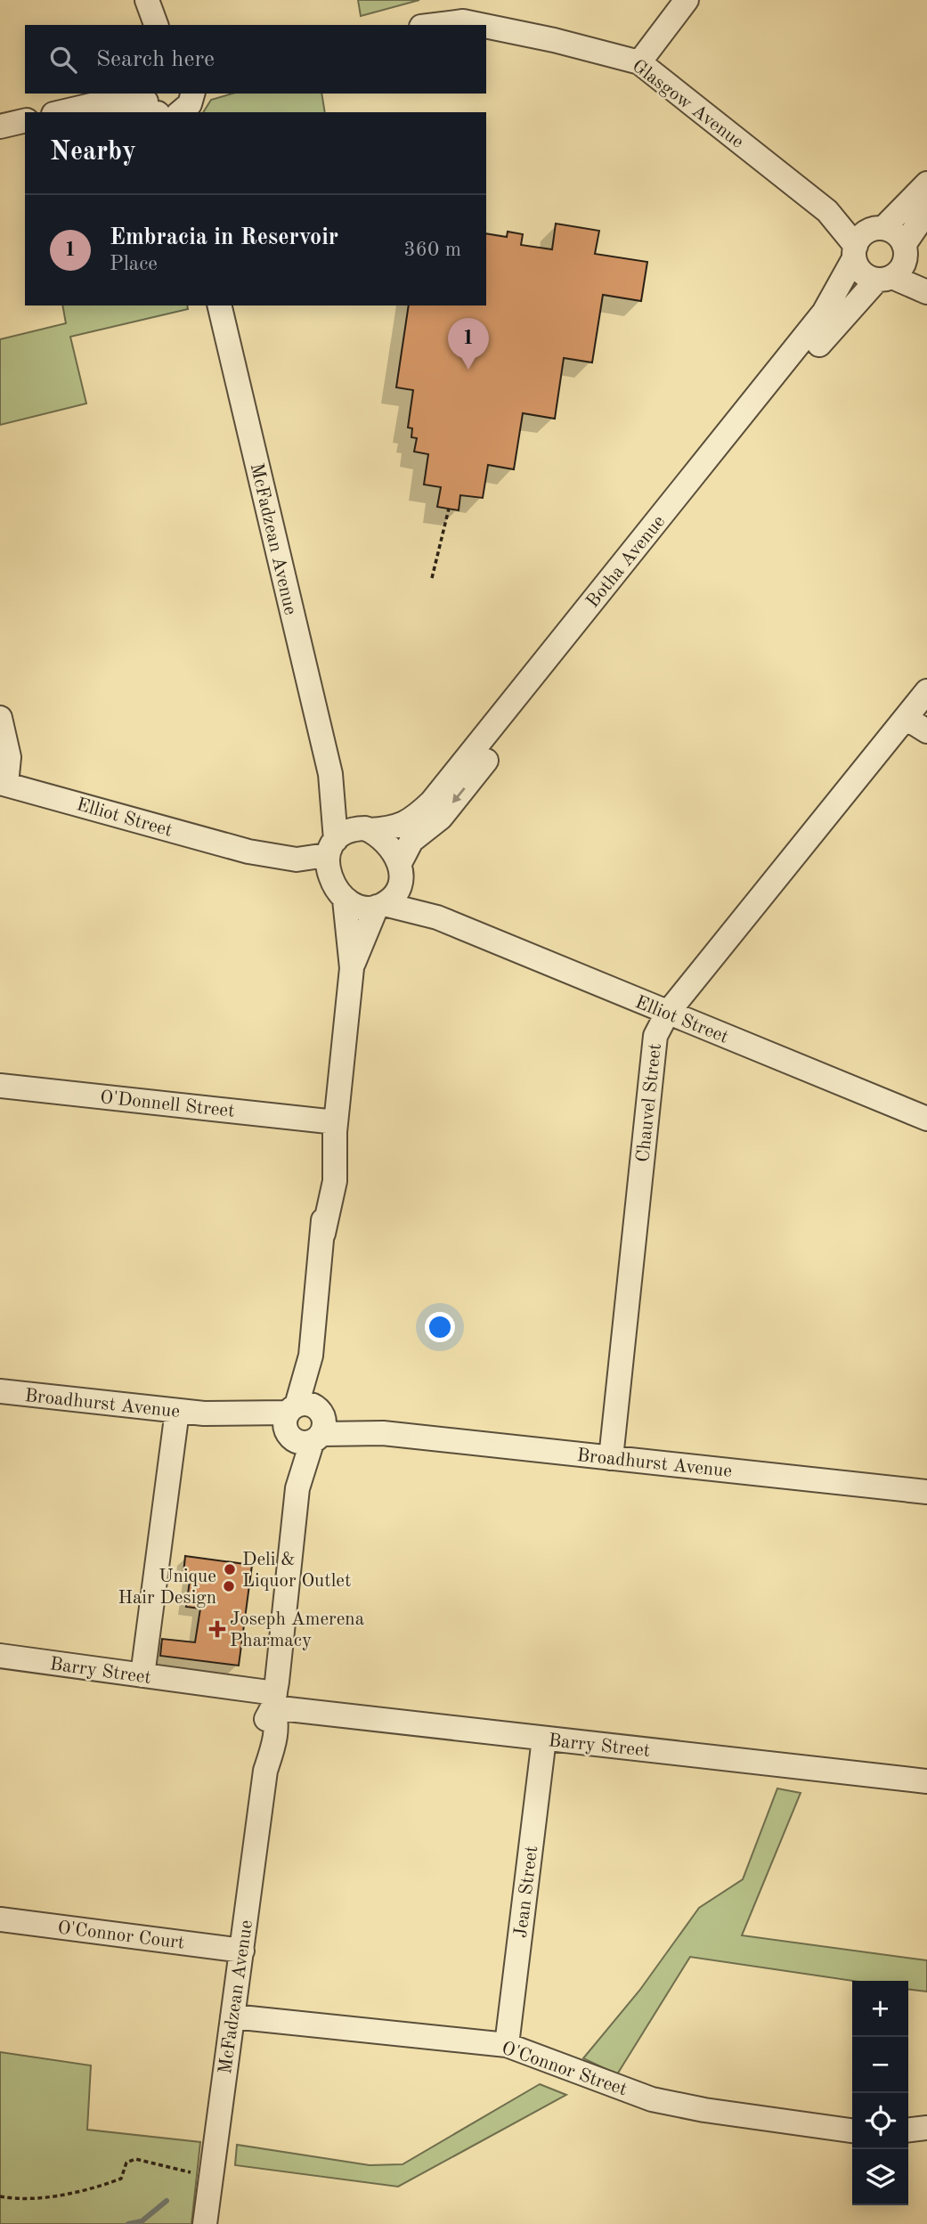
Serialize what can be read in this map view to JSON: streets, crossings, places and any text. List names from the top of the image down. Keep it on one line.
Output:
{"streets":{"street":["Glasgow Avenue","McFadzean Avenue","Botha Avenue","Elliot Street","Chauvel Street","O'Donnell Street","Broadhurst Avenue","Barry Street","Jean Street","O'Connor Court","O'Connor Street"]},"crossings":[["Glasgow Avenue","Botha Avenue"],["McFadzean Avenue","Botha Avenue"],["McFadzean Avenue","Elliot Street"],["McFadzean Avenue","O'Donnell Street"],["McFadzean Avenue","Broadhurst Avenue"],["McFadzean Avenue","Barry Street"],["McFadzean Avenue","O'Connor Court"],["McFadzean Avenue","O'Connor Street"],["Botha Avenue","Elliot Street"],["Elliot Street","Chauvel Street"],["Chauvel Street","Broadhurst Avenue"],["Barry Street","Jean Street"],["Jean Street","O'Connor Street"]],"places":{"other":["Deli & Liquor Outlet","Unique Hair Design"],"health":["Joseph Amerena Pharmacy"]},"page":{"search":"Search here","heading":"Nearby","list":[{"mark":"1","name":"Embracia in Reservoir","note":"Place","value":"360 m"}],"pins":"1","map_buttons":["+","−"]}}
